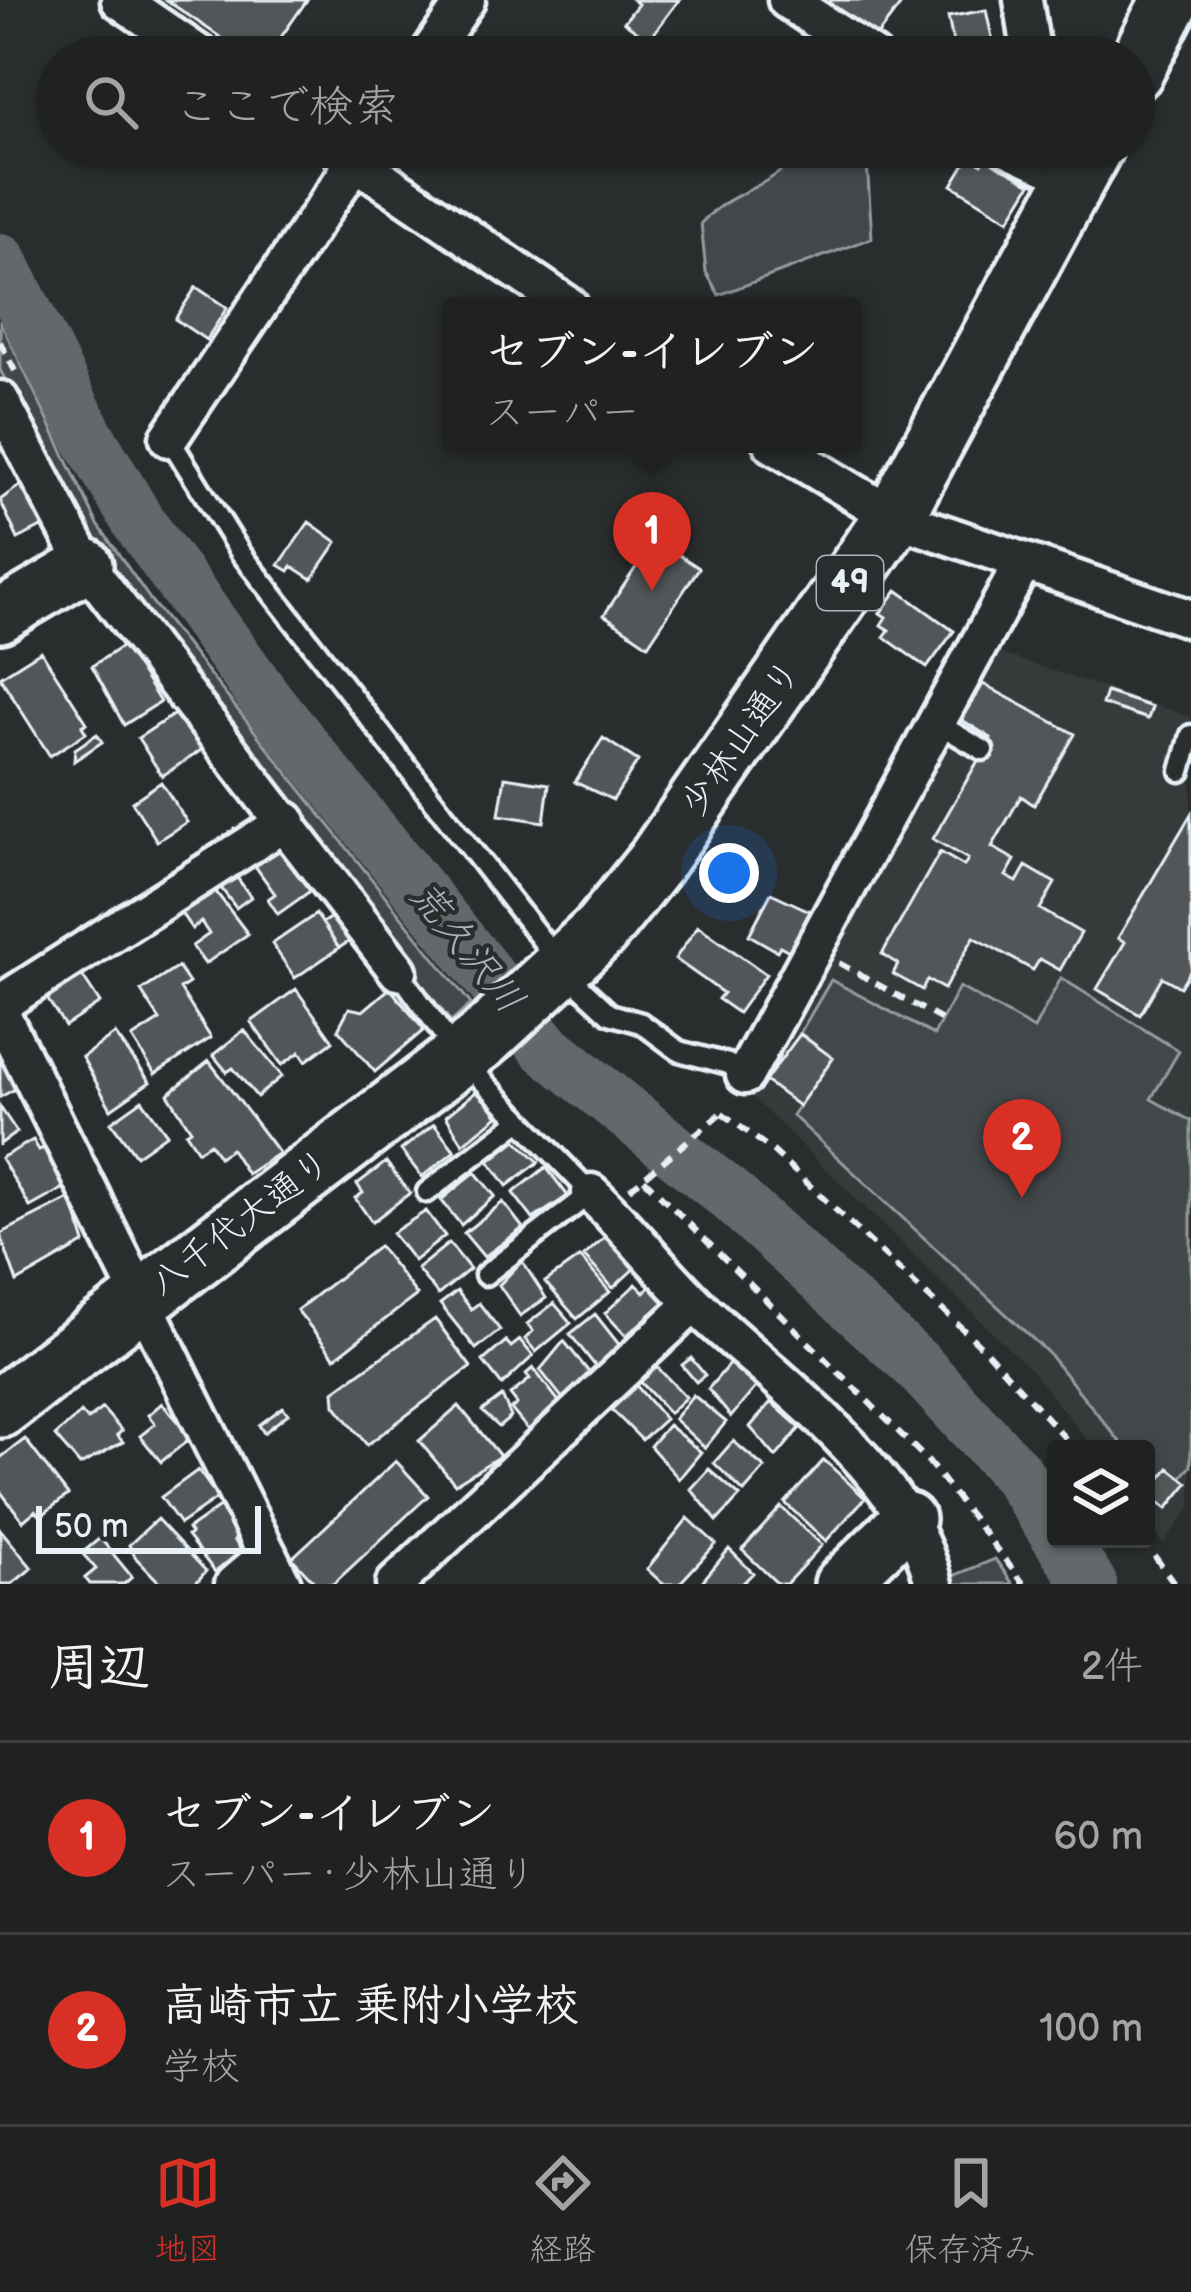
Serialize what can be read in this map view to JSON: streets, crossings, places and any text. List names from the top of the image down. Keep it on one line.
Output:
{"streets":{"main road":["49","少林山通り","八千代大通り"]},"crossings":[["少林山通り","八千代大通り"]],"water":["荒久沢川"],"scale_bar":"50 m","page":{"search":"ここで検索","popup":["セブン-イレブン","スーパー"],"pins":["1","2"],"scale":"50 m","heading":["周辺","2件"],"list":[{"mark":"1","name":"セブン-イレブン","note":"スーパー · 少林山通り","value":"60 m"},{"mark":"2","name":"高崎市立 乗附小学校","note":"学校","value":"100 m"}],"nav":["地図","経路","保存済み"]}}
